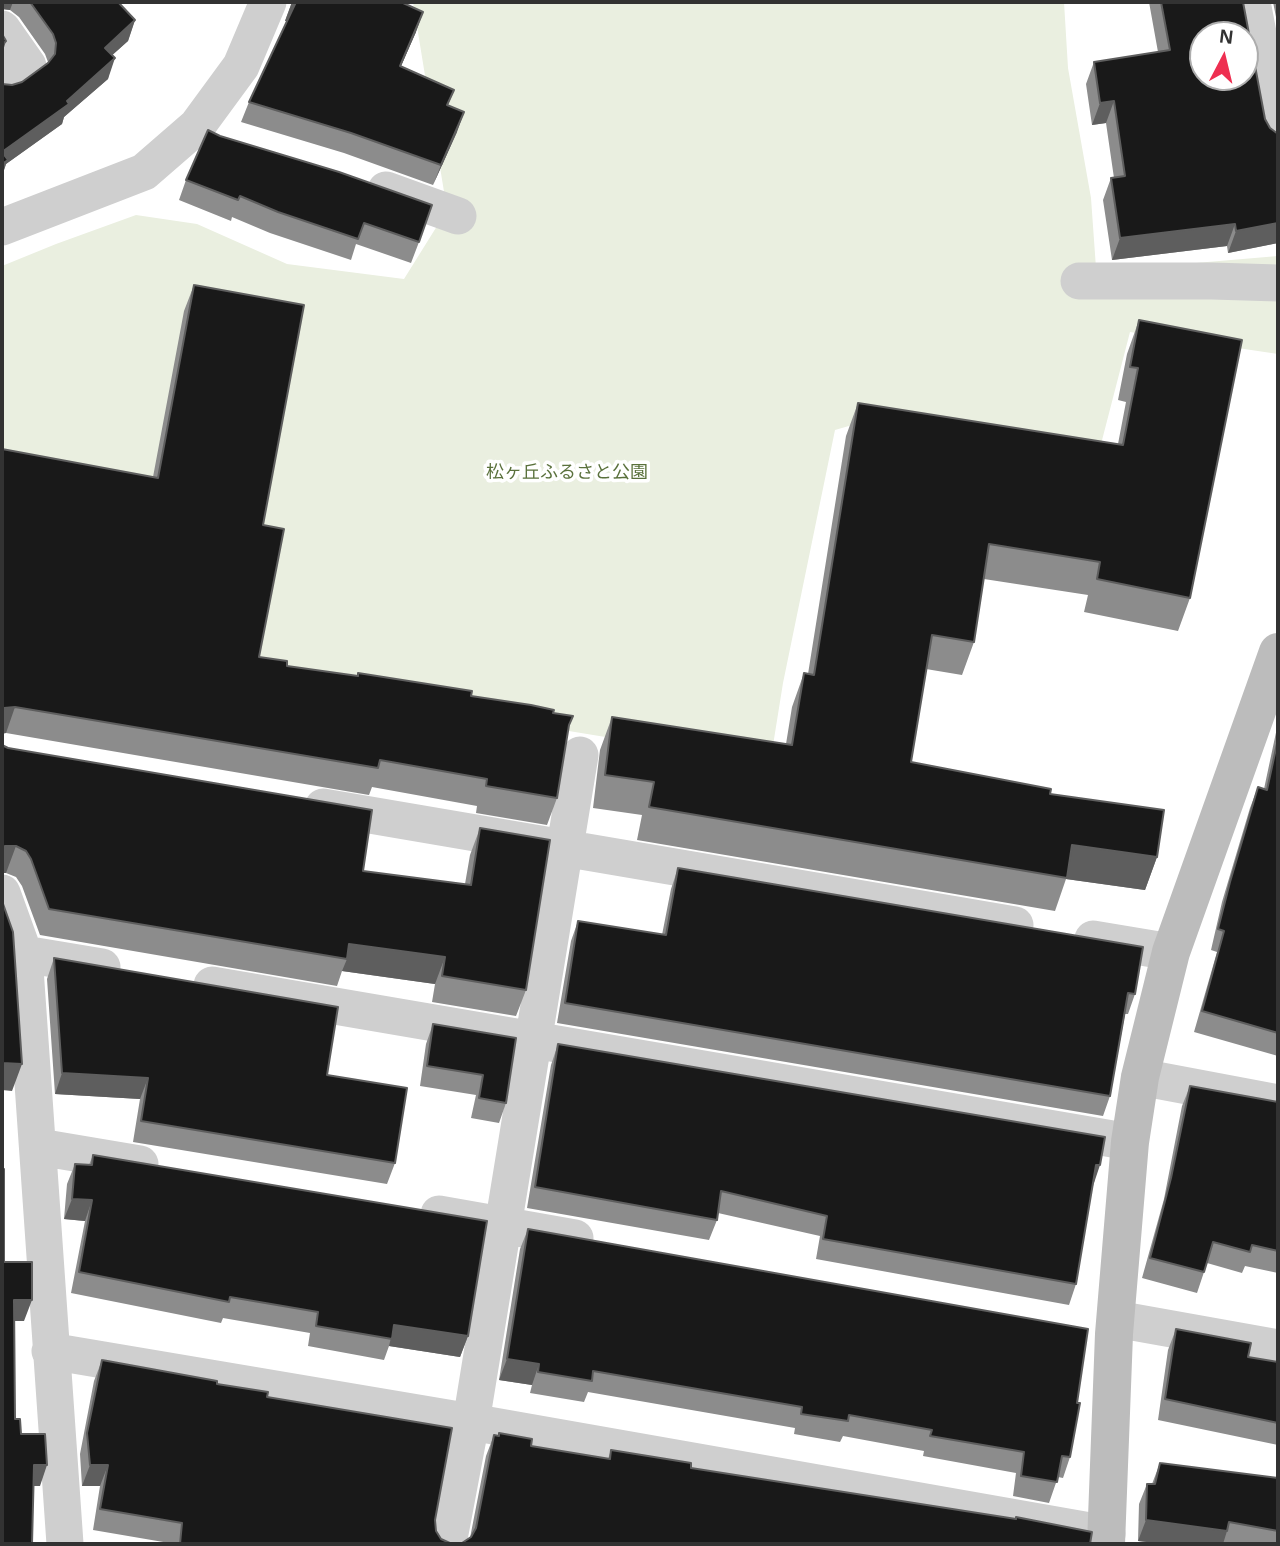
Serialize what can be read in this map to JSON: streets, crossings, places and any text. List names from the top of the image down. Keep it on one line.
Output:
{"parks":["松ヶ丘ふるさと公園"],"north":"top"}
